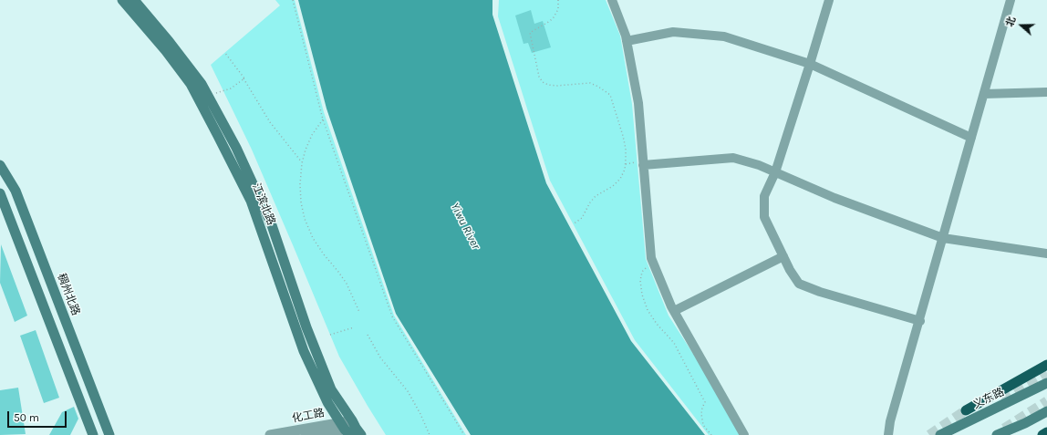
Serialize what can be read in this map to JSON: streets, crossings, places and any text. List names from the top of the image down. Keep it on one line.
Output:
{"streets":{"main road":["江滨北路","稠州北路","义东路"],"street":["化工路"]},"crossings":[["江滨北路","化工路"]],"water":["Yiwu River"],"scale_bar":"50 m","north":"left"}
